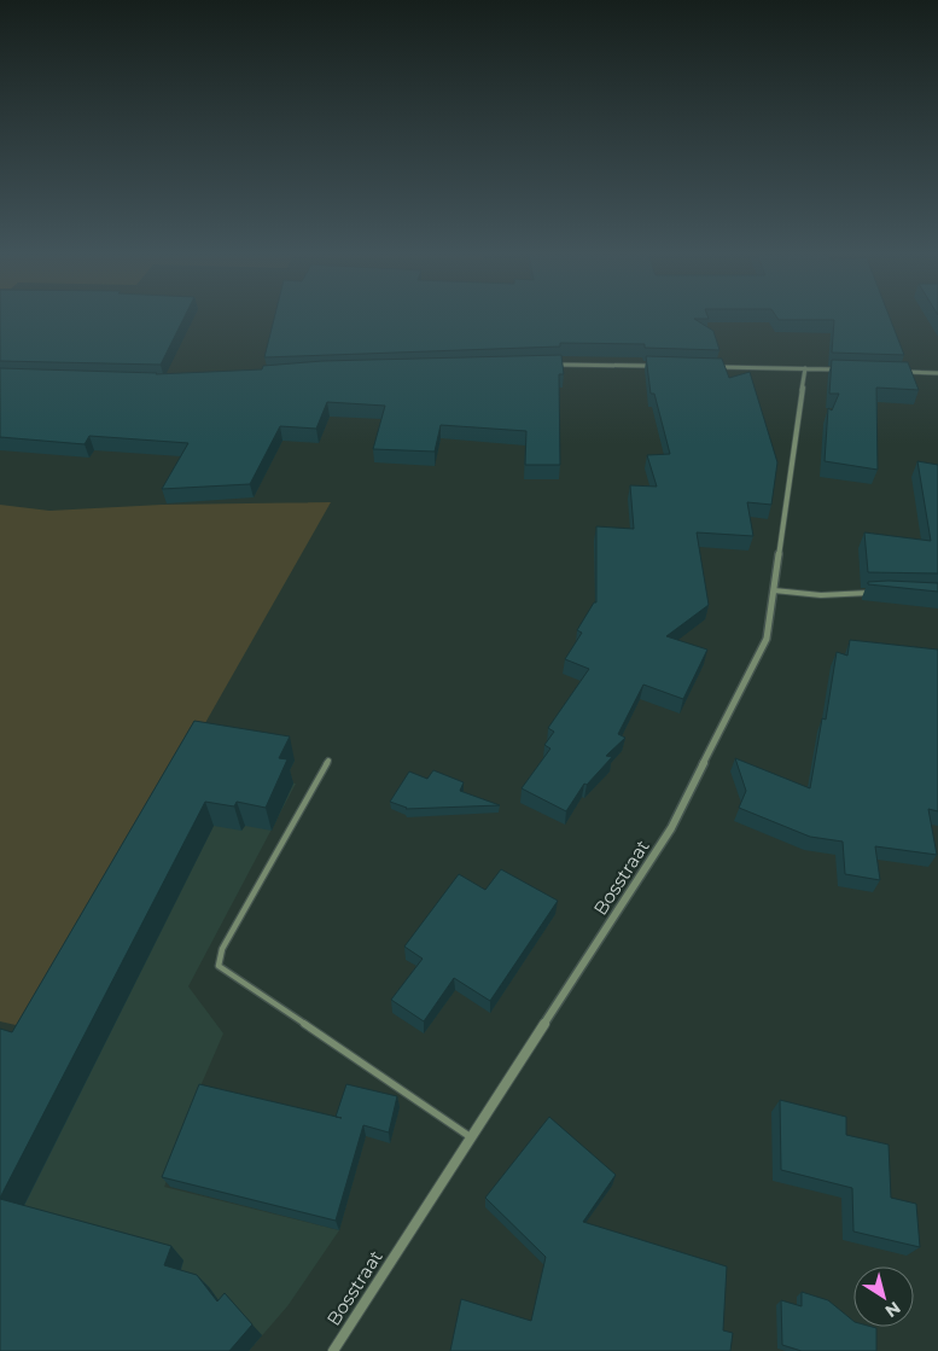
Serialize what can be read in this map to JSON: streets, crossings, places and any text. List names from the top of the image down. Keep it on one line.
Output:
{"streets":{"street":["Bosstraat"]},"north":"bottom right"}
